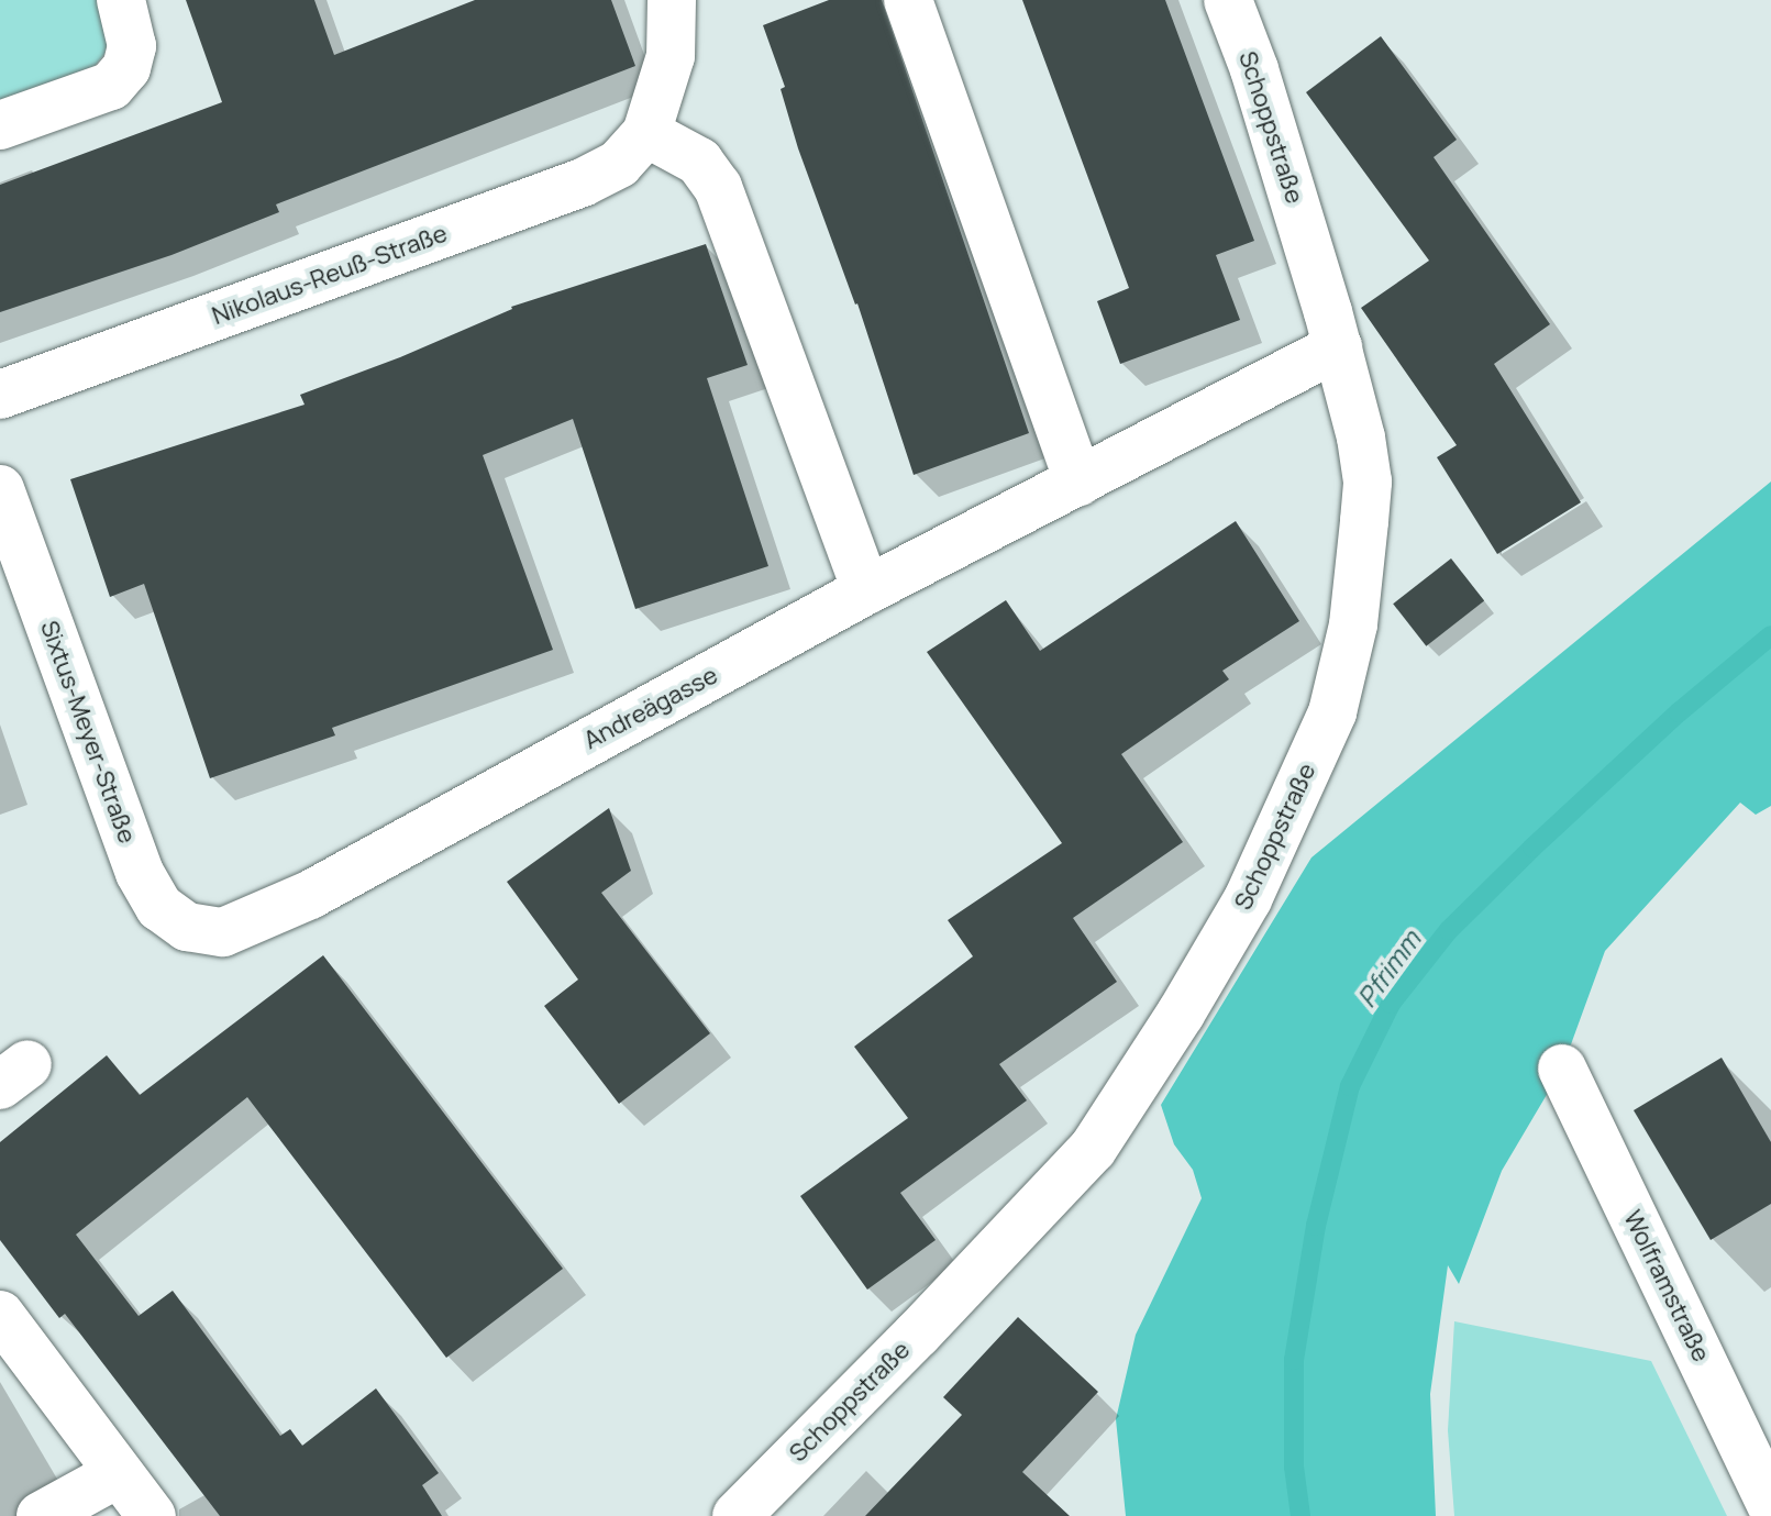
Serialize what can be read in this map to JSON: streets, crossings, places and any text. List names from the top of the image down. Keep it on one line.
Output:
{"streets":{"street":["Schoppstraße","Nikolaus-Reuß-Straße","Andreägasse","Sixtus-Meyer-Straße","Wolframstraße"]},"crossings":[["Schoppstraße","Andreägasse"],["Andreägasse","Sixtus-Meyer-Straße"]],"water":["Pfrimm"]}
